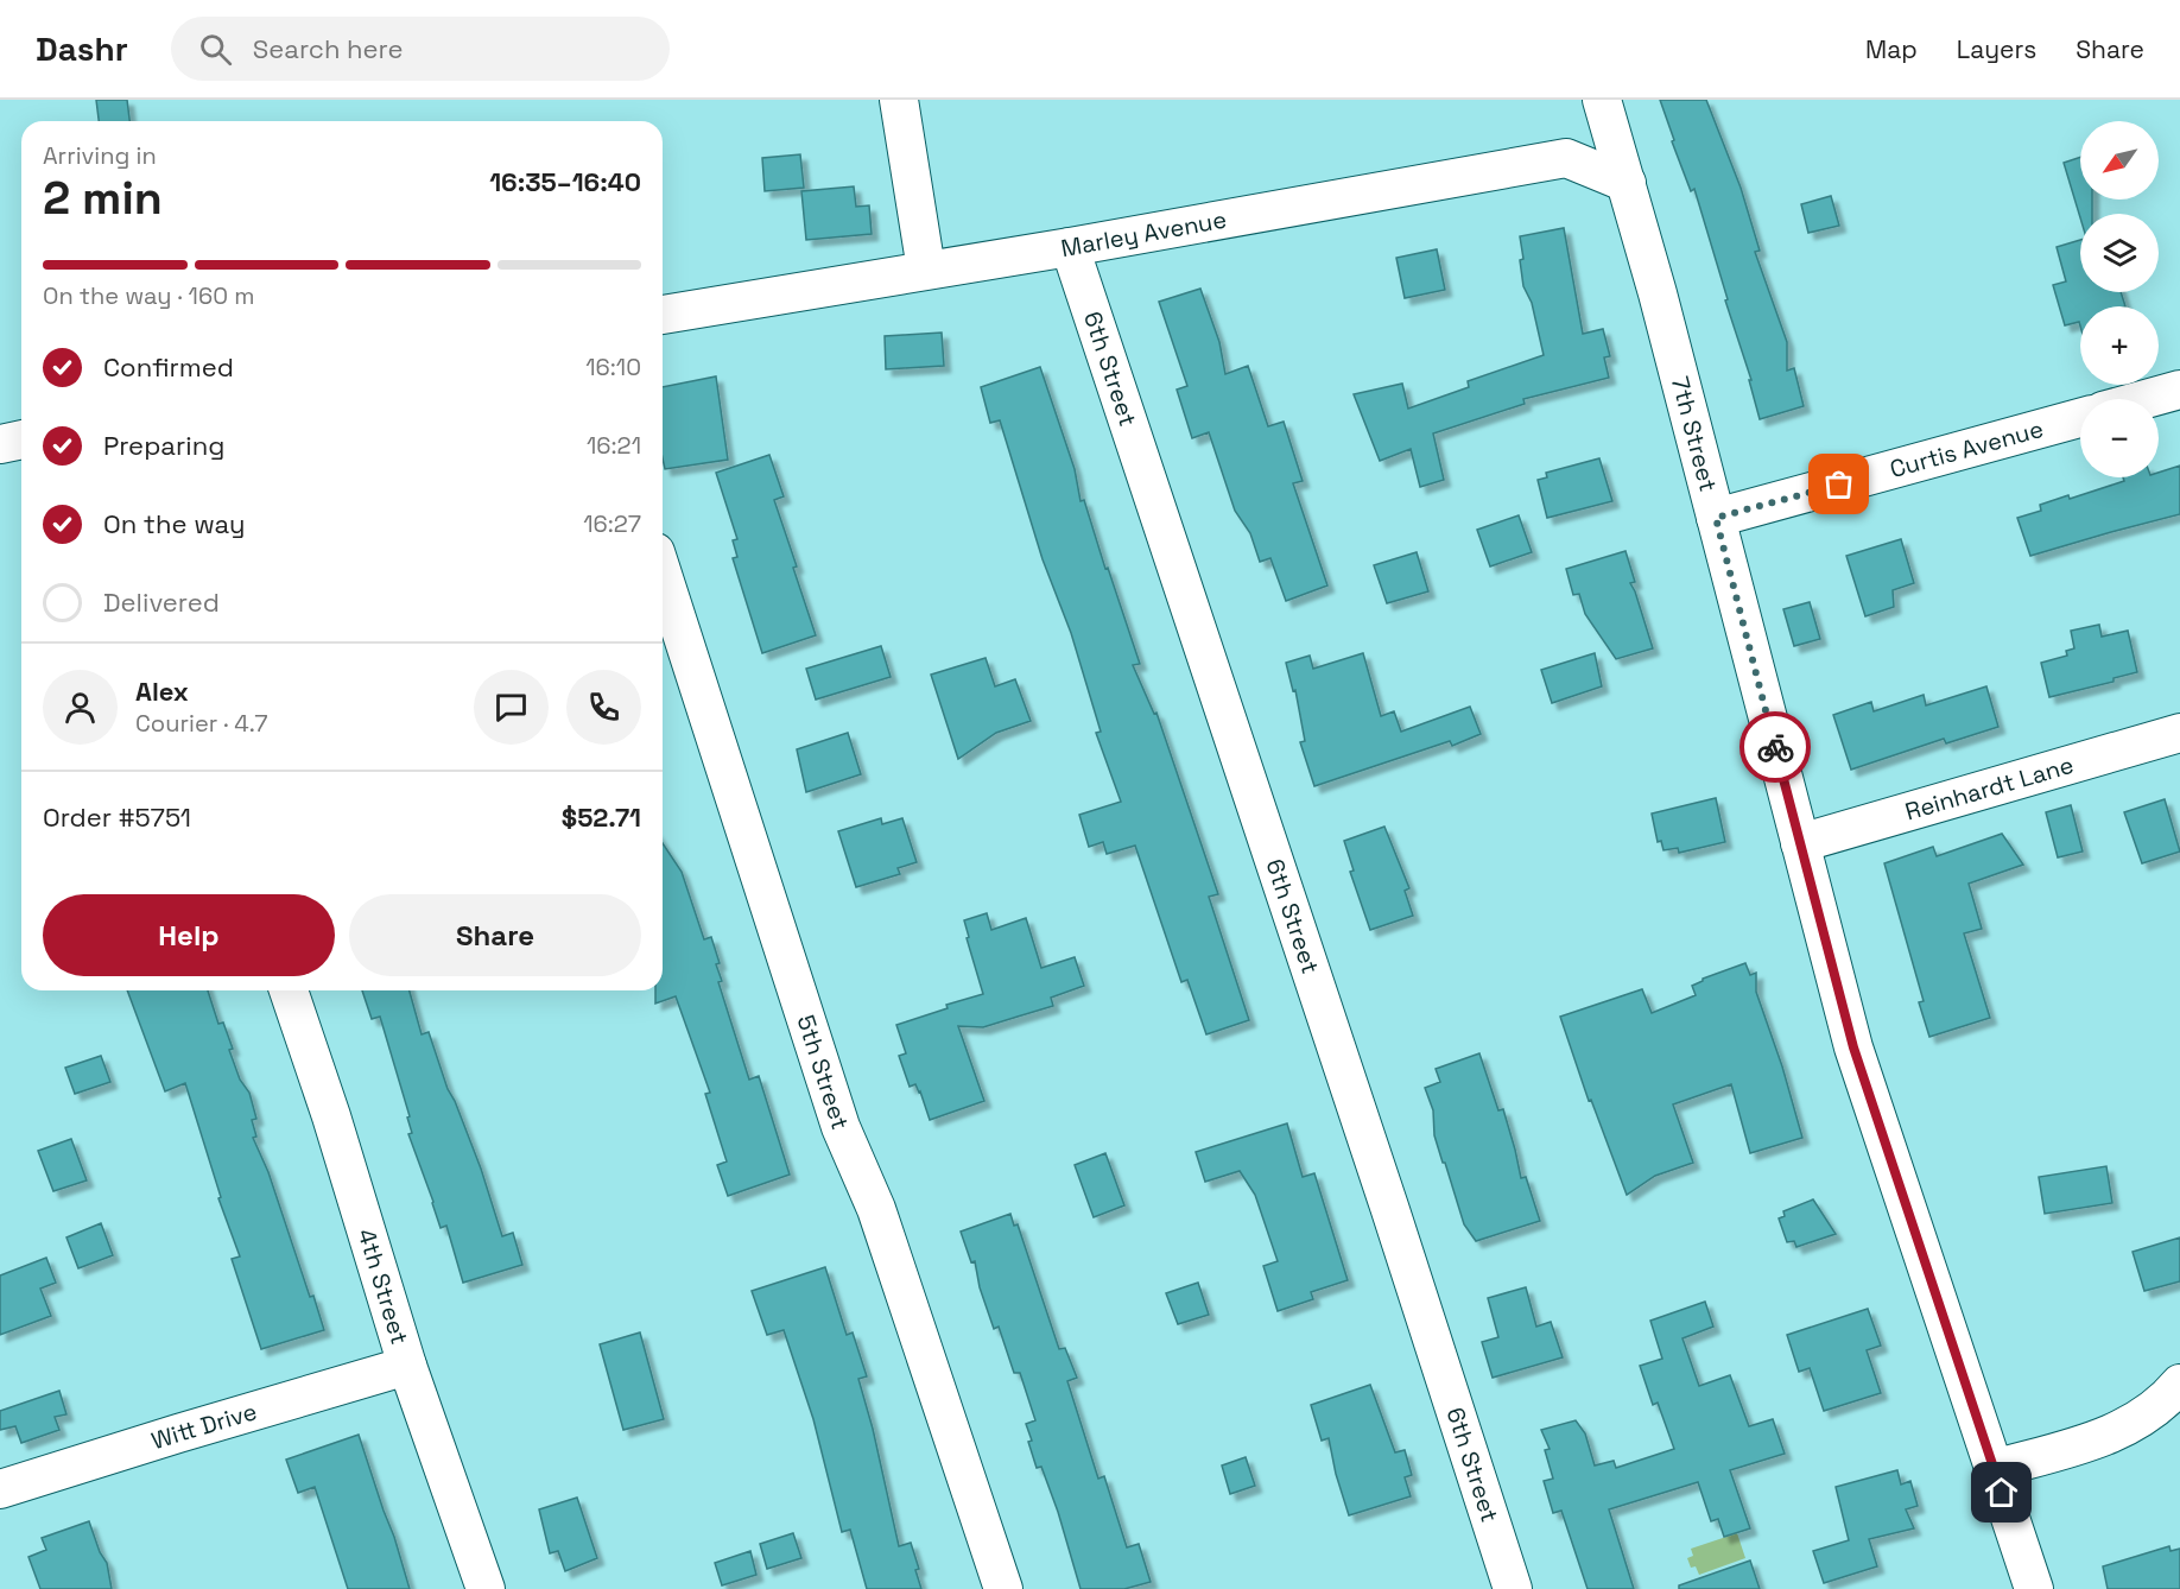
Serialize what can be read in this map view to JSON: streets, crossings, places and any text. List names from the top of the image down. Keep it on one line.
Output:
{"streets":{"street":["Marley Avenue","6th Street","7th Street","Curtis Avenue","Reinhardt Lane","5th Street","4th Street","Witt Drive"]},"crossings":[["Marley Avenue","6th Street"],["Marley Avenue","7th Street"],["7th Street","Curtis Avenue"],["7th Street","Reinhardt Lane"],["4th Street","Witt Drive"]],"north":"bottom left","page":{"header":"Dashr","search":"Search here","nav":["Map","Layers","Share"],"map_buttons":["+","−"],"heading":["2 min","Arriving in","16:35–16:40"],"panel":["Alex","Courier · 4.7","Order #5751","$52.71"],"bar":"On the way · 160 m","list":[["Confirmed","16:10"],["Preparing","16:21"],["On the way","16:27"],"Delivered"],"buttons":["Help","Share"]}}
